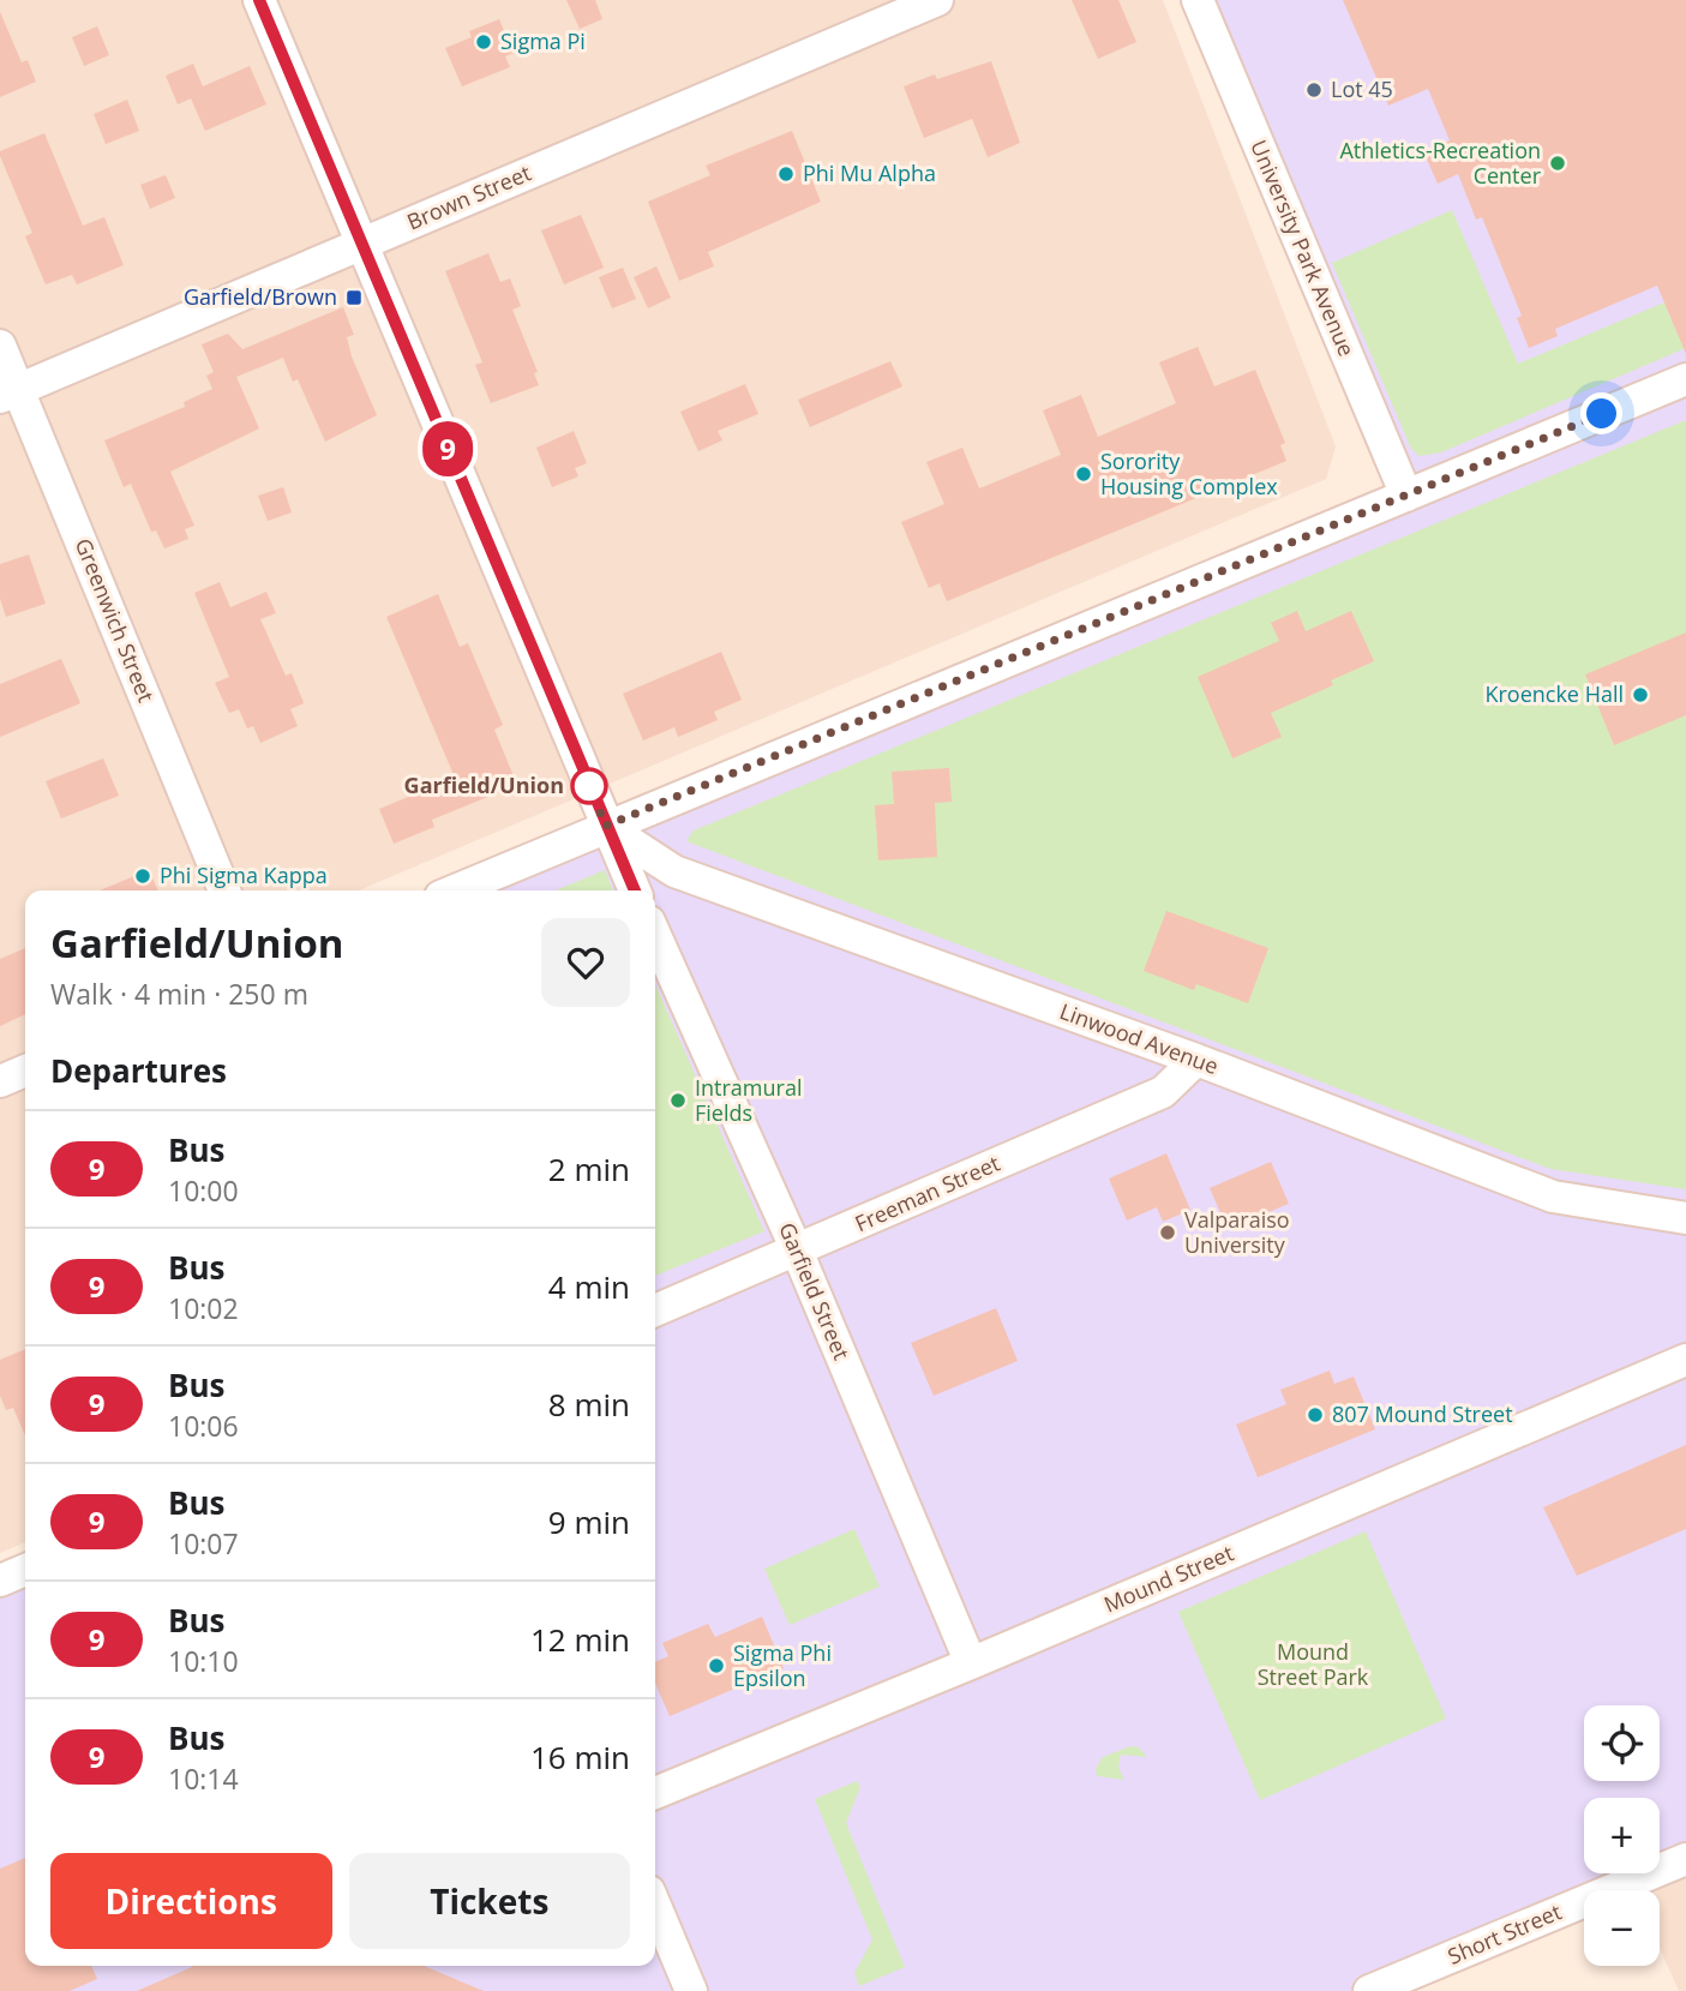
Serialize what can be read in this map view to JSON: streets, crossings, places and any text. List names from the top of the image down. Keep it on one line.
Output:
{"streets":{"street":["Brown Street","University Park Avenue","Greenwich Street","Linwood Avenue","Freeman Street","Garfield Street","Mound Street","Short Street"]},"crossings":[["Brown Street","Greenwich Street"],["Linwood Avenue","Freeman Street"],["Freeman Street","Garfield Street"],["Garfield Street","Mound Street"]],"parks":["Mound Street Park"],"places":{"other":["Sigma Pi","Lot 45","Athletics-Recreation Center","Phi Mu Alpha","Sorority Housing Complex","Kroencke Hall","Garfield/Union","Phi Sigma Kappa","Intramural Fields","Valparaiso University","807 Mound Street","Sigma Phi Epsilon"],"transit":["Garfield/Brown"]},"lines":["bus line 9"],"page":{"on_map":"9","heading":[["Garfield/Union","Walk · 4 min · 250 m"],"Departures"],"list":[{"mark":"9","name":"Bus","note":"10:00","value":"2 min"},{"mark":"9","name":"Bus","note":"10:02","value":"4 min"},{"mark":"9","name":"Bus","note":"10:06","value":"8 min"},{"mark":"9","name":"Bus","note":"10:07","value":"9 min"},{"mark":"9","name":"Bus","note":"10:10","value":"12 min"},{"mark":"9","name":"Bus","note":"10:14","value":"16 min"}],"map_buttons":["+","−"],"buttons":["Directions","Tickets"]}}
